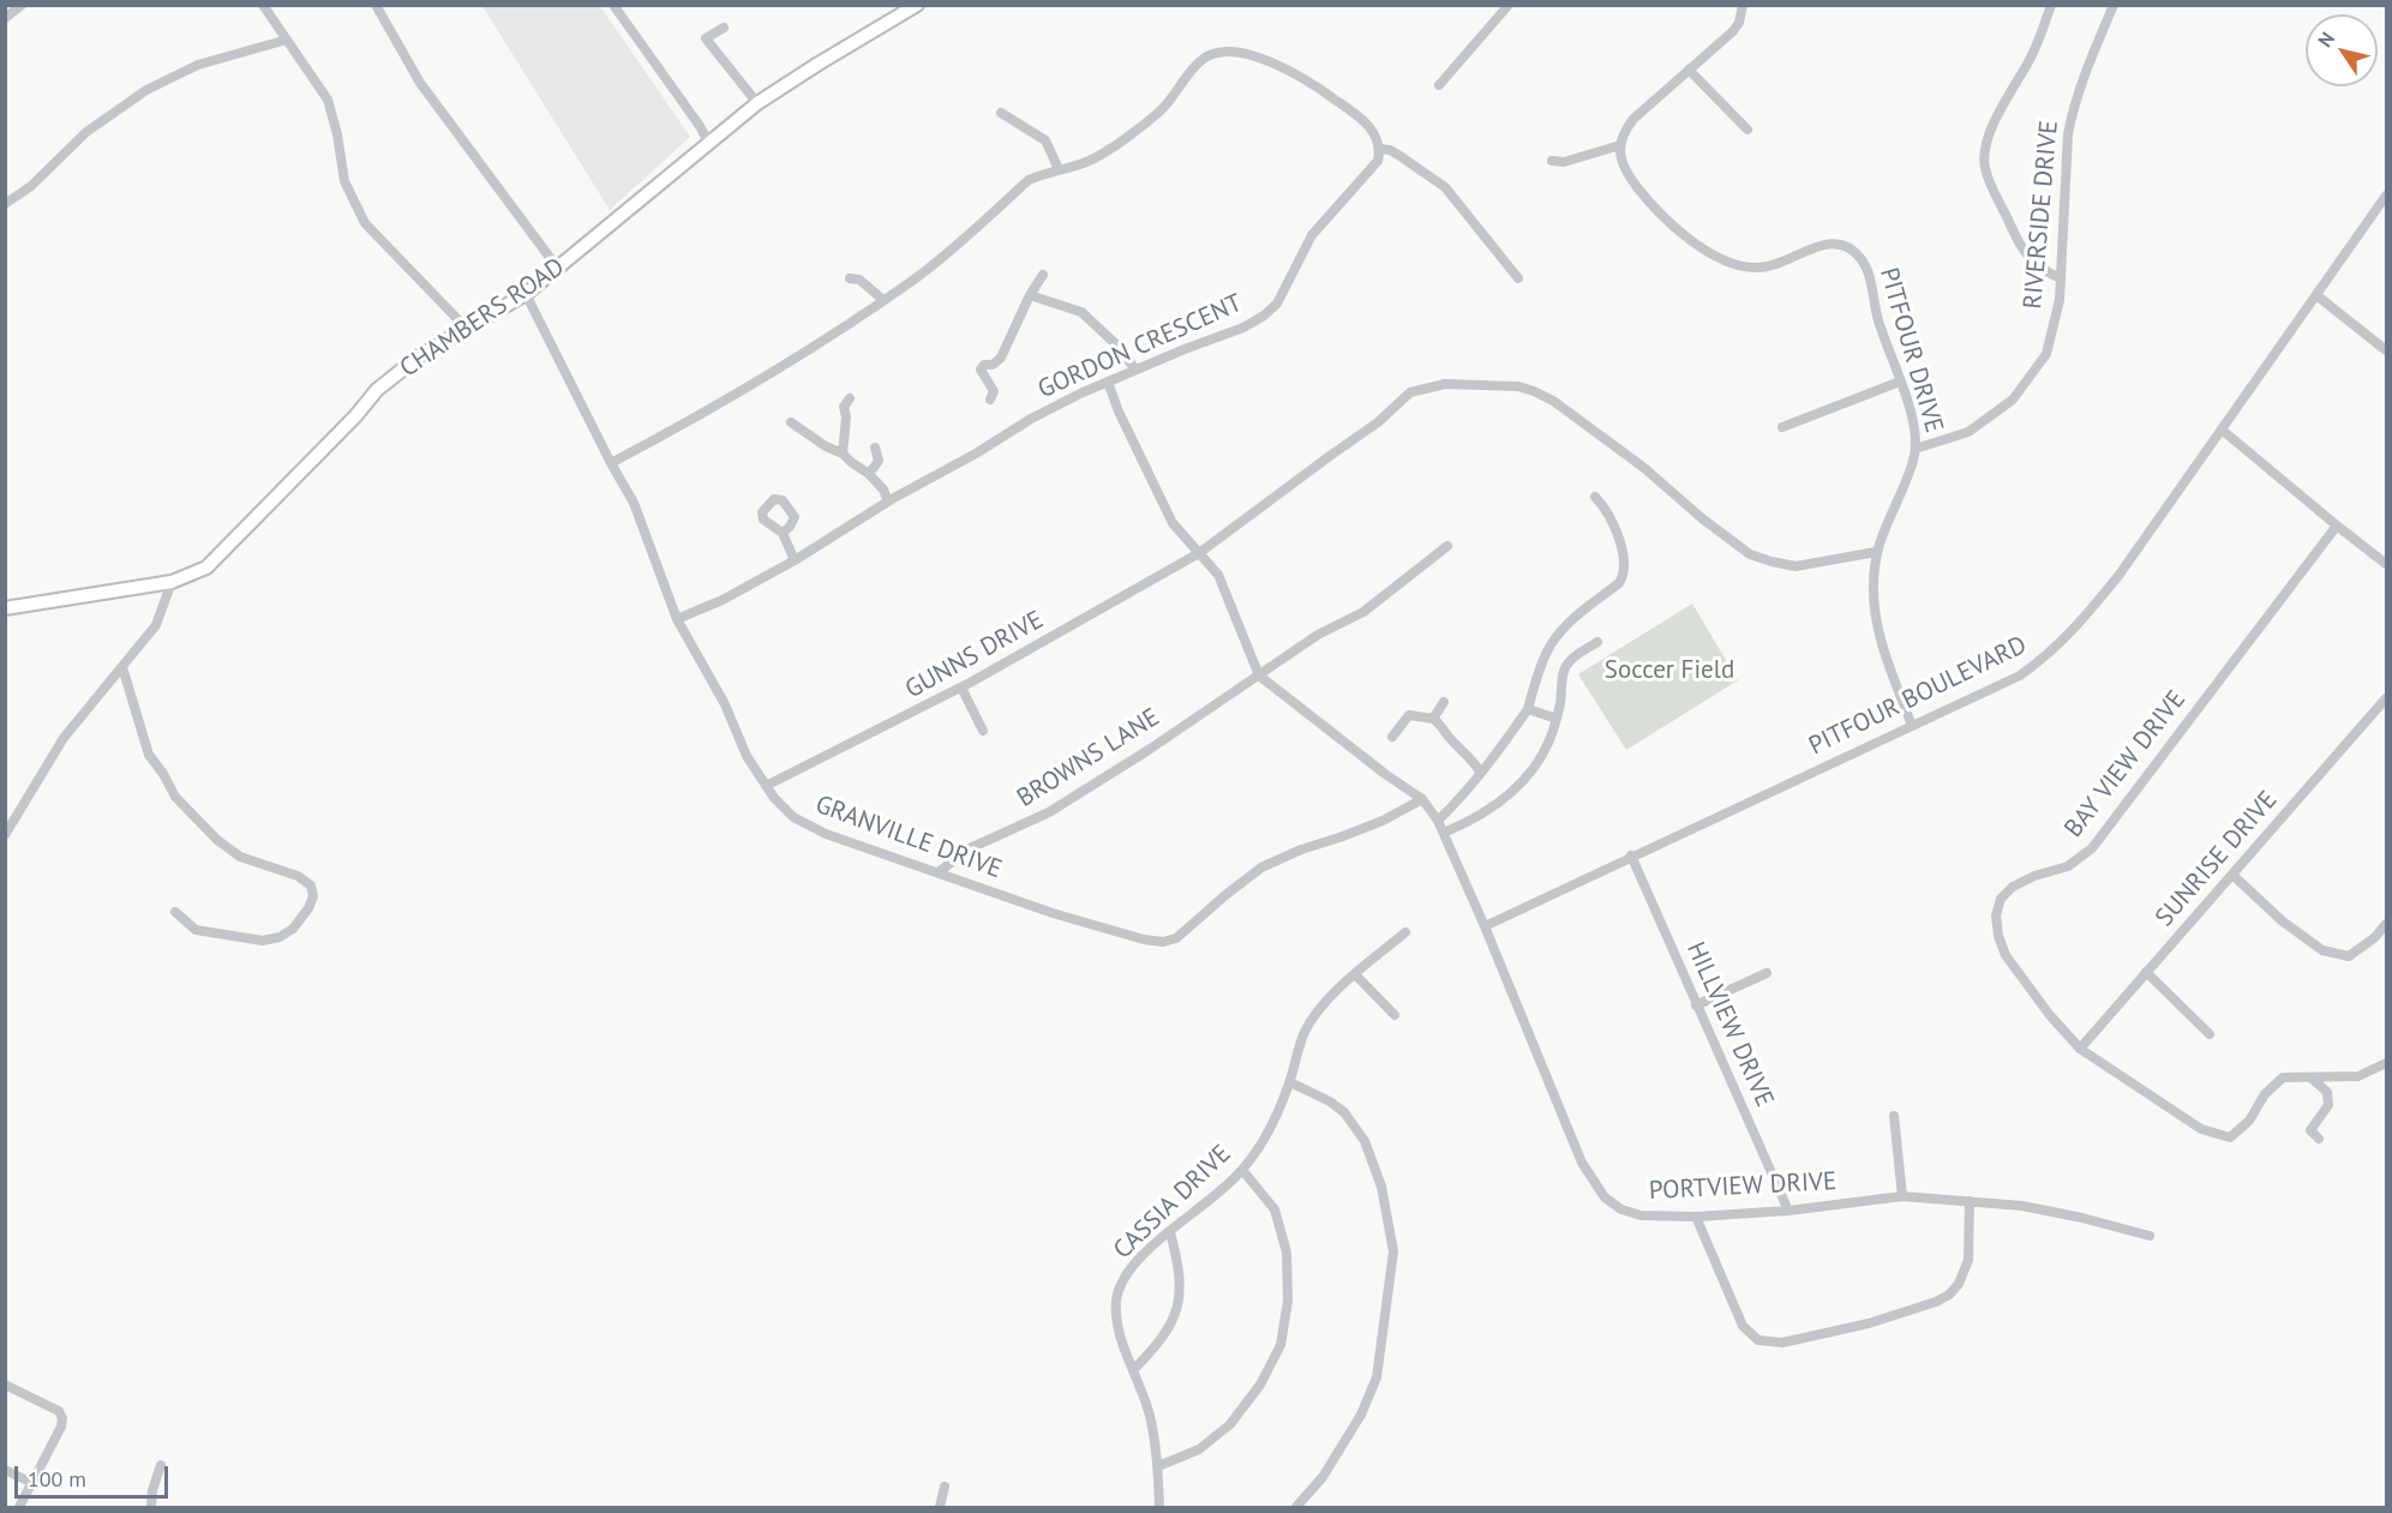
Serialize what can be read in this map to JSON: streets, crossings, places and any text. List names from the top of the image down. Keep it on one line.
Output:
{"streets":{"street":["RIVERSIDE DRIVE","CHAMBERS ROAD","GORDON CRESCENT","PITFOUR DRIVE","GUNNS DRIVE","PITFOUR BOULEVARD","BROWNS LANE","BAY VIEW DRIVE","GRANVILLE DRIVE","SUNRISE DRIVE","HILLVIEW DRIVE","PORTVIEW DRIVE","CASSIA DRIVE"]},"crossings":[["RIVERSIDE DRIVE","PITFOUR DRIVE"],["CHAMBERS ROAD","GRANVILLE DRIVE"],["GORDON CRESCENT","GRANVILLE DRIVE"],["PITFOUR DRIVE","GUNNS DRIVE"],["PITFOUR DRIVE","PITFOUR BOULEVARD"],["GUNNS DRIVE","GRANVILLE DRIVE"],["PITFOUR BOULEVARD","HILLVIEW DRIVE"],["PITFOUR BOULEVARD","PORTVIEW DRIVE"],["BROWNS LANE","GRANVILLE DRIVE"],["BAY VIEW DRIVE","SUNRISE DRIVE"],["GRANVILLE DRIVE","PORTVIEW DRIVE"],["HILLVIEW DRIVE","PORTVIEW DRIVE"]],"parks":["Soccer Field"],"scale_bar":"100 m","north":"top left"}
